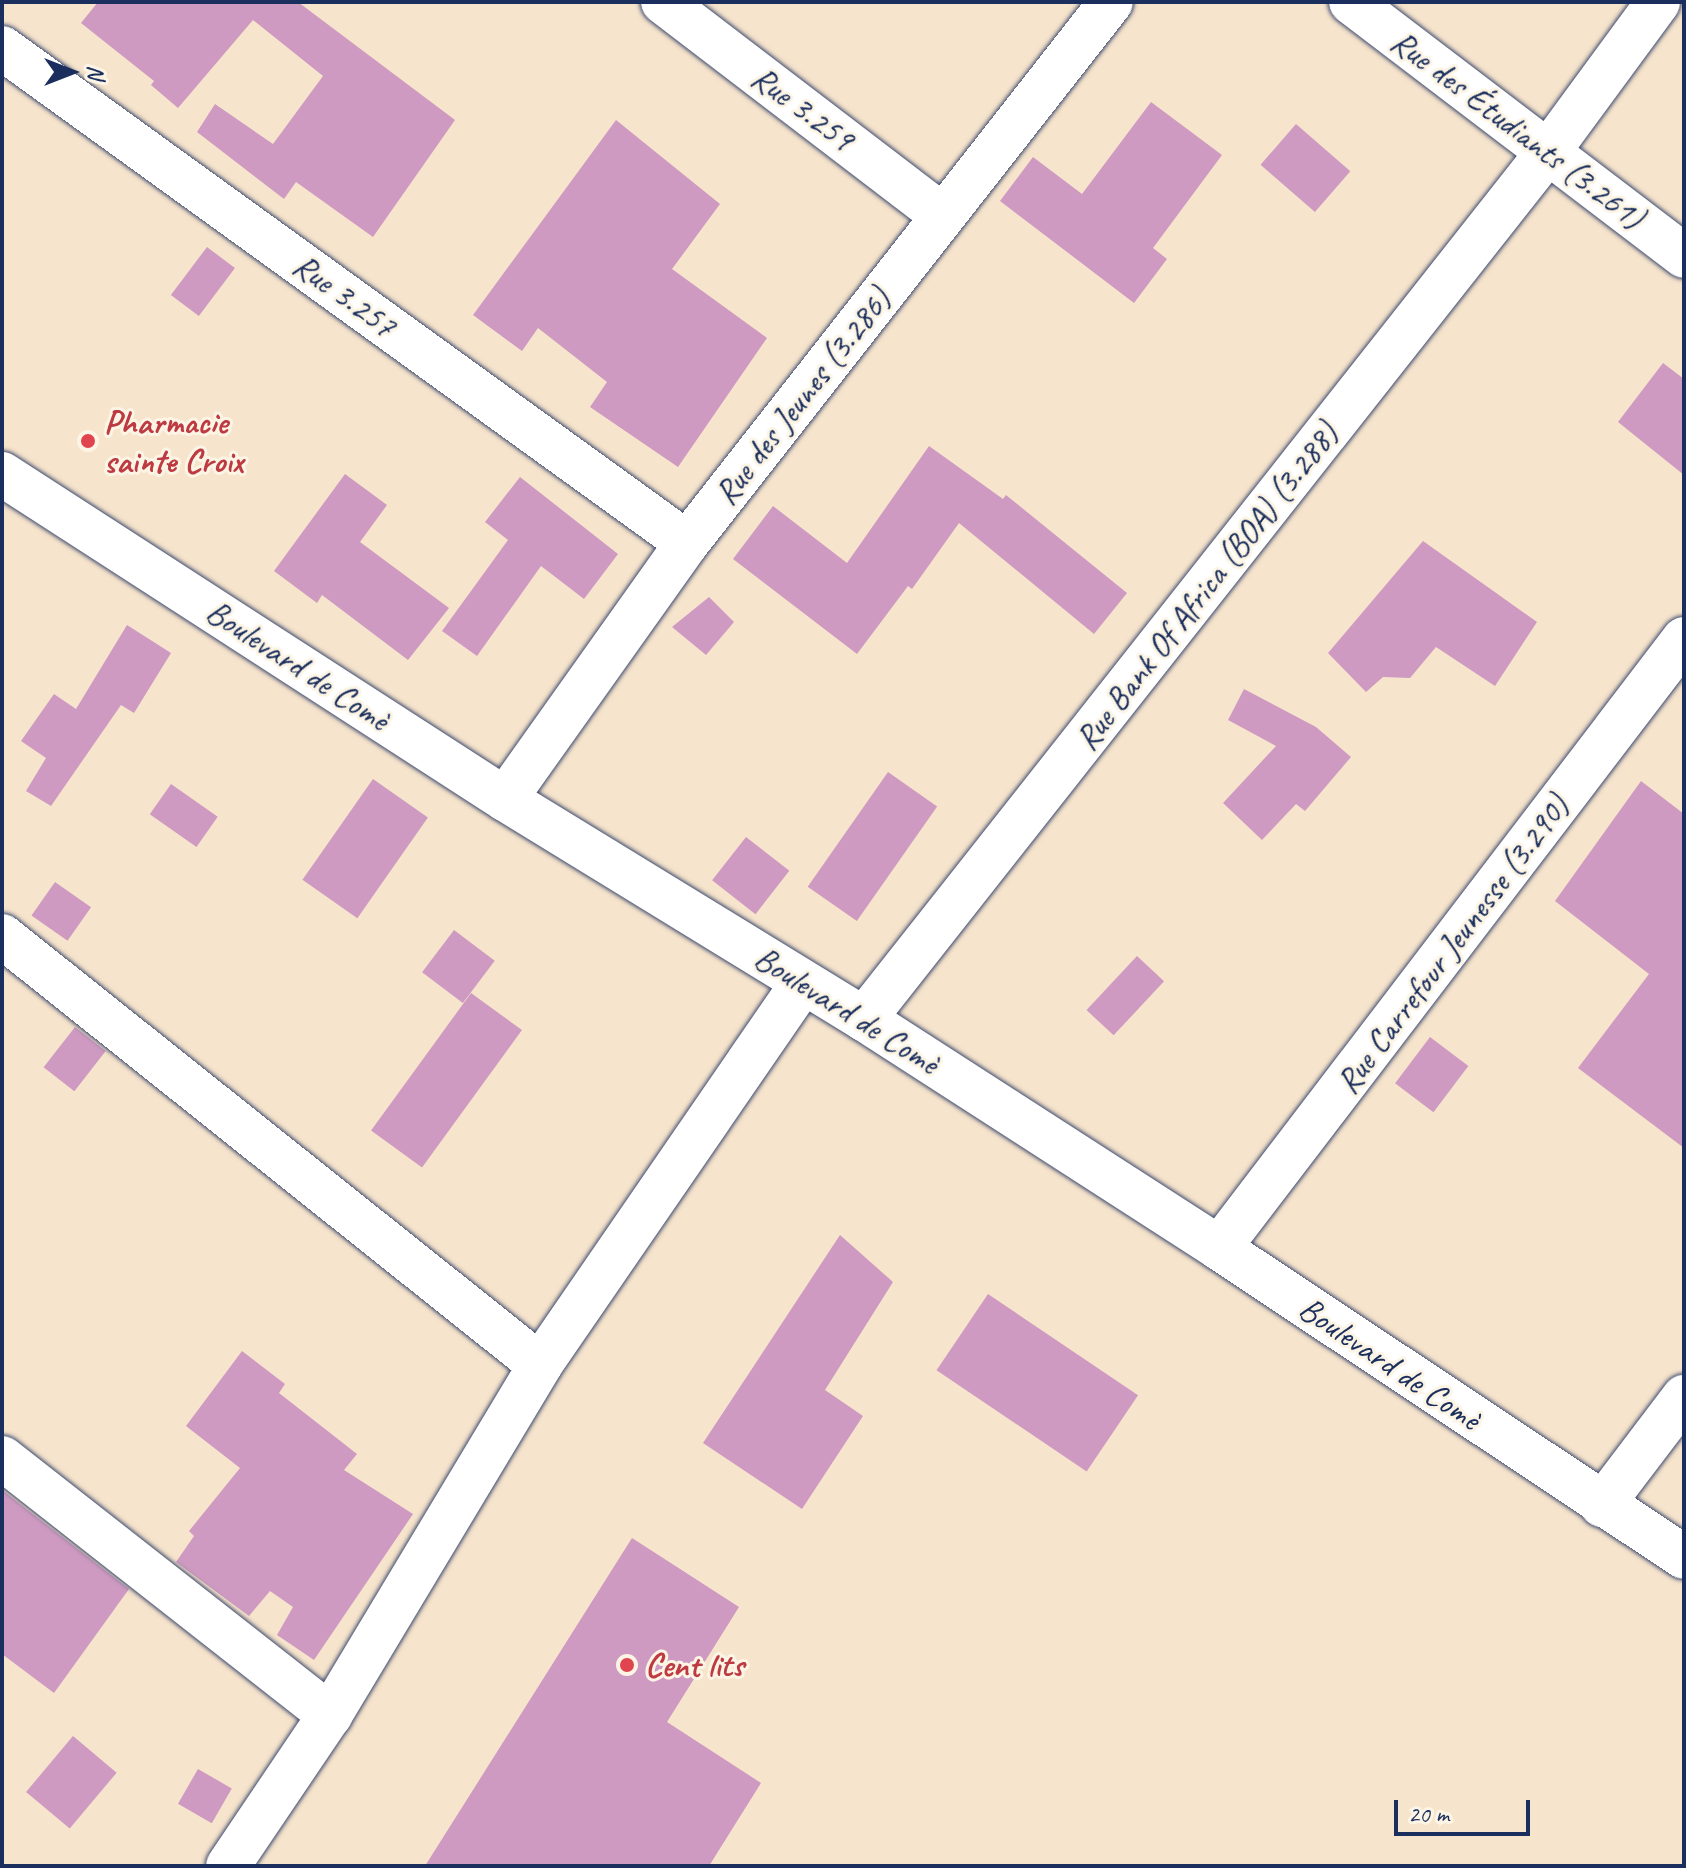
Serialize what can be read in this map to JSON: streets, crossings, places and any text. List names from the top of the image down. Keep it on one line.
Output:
{"streets":{"street":["Rue 3.259","Rue des Étudiants (3.261)","Rue 3.257","Rue des Jeunes (3.286)","Rue Bank Of Africa (BOA) (3.288)","Boulevard de Comè","Rue Carrefour Jeunesse (3.290)"]},"crossings":[["Rue 3.259","Rue des Jeunes (3.286)"],["Rue des Étudiants (3.261)","Rue Bank Of Africa (BOA) (3.288)"],["Rue 3.257","Rue des Jeunes (3.286)"],["Rue des Jeunes (3.286)","Boulevard de Comè"],["Rue Bank Of Africa (BOA) (3.288)","Boulevard de Comè"],["Boulevard de Comè","Rue Carrefour Jeunesse (3.290)"]],"places":["Pharmacie sainte Croix","Cent lits"],"scale_bar":"20 m","north":"right"}
